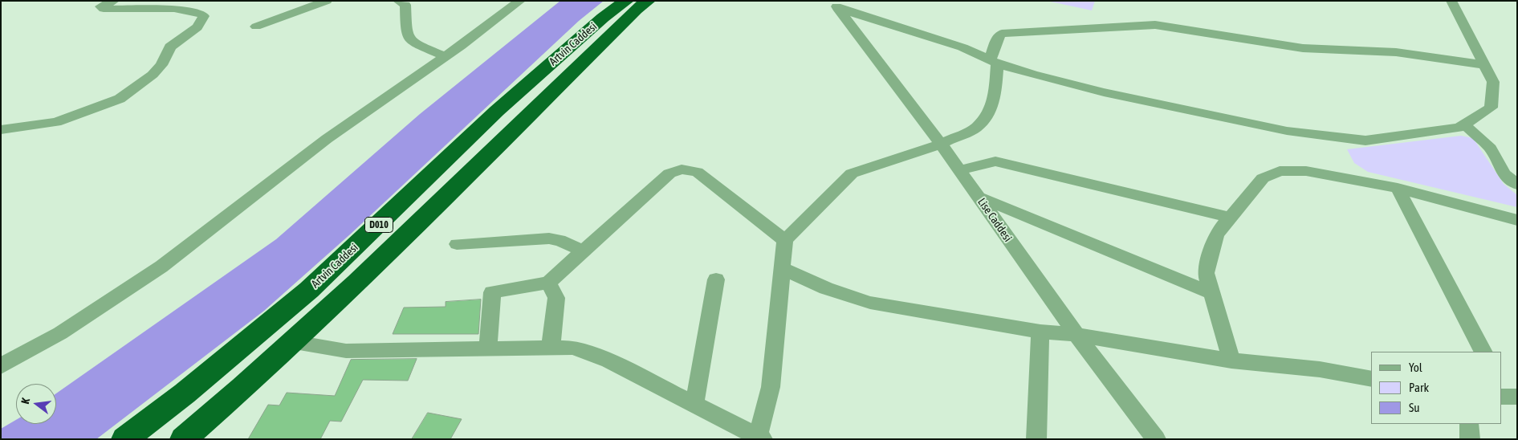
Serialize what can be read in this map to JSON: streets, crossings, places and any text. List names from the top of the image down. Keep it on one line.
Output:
{"streets":{"highway":["Artvin Caddesi","D010"],"street":["Lise Caddesi"]},"legend":["Yol","Park","Su"],"north":"left"}
